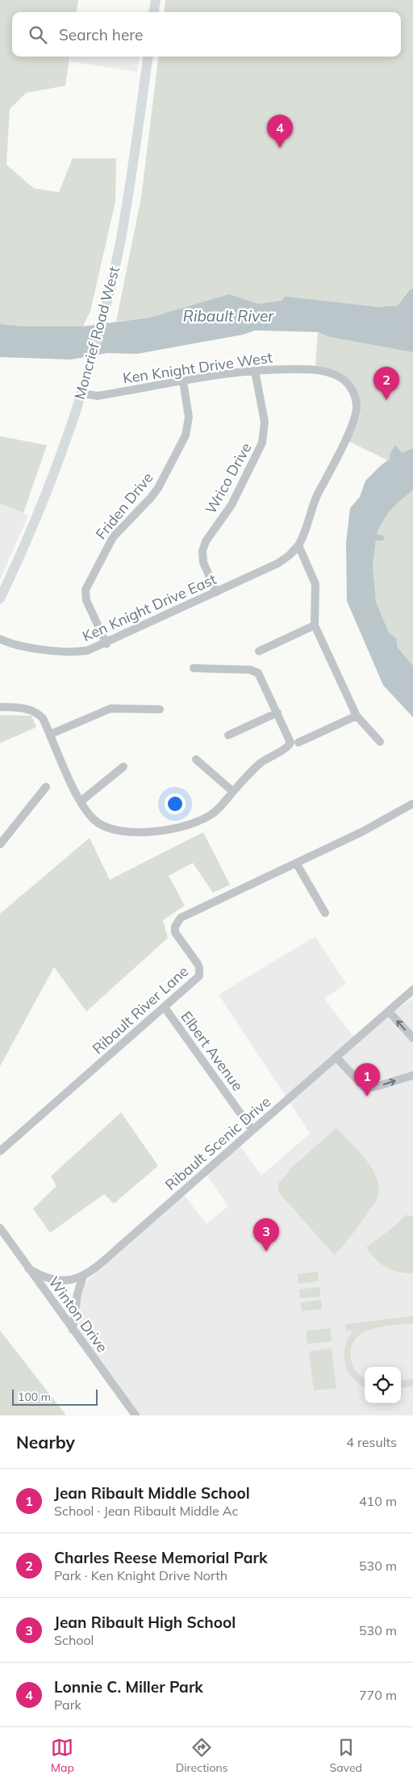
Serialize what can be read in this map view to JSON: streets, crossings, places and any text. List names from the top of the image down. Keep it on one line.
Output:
{"streets":{"main road":["Moncrief Road West"],"street":["Ken Knight Drive West","Wrico Drive","Friden Drive","Ken Knight Drive East","Ribault River Lane","Elbert Avenue","Ribault Scenic Drive","Winton Drive"]},"crossings":[["Moncrief Road West","Ken Knight Drive West"],["Ken Knight Drive West","Wrico Drive"],["Ken Knight Drive West","Friden Drive"],["Ken Knight Drive West","Ken Knight Drive East"],["Wrico Drive","Ken Knight Drive East"],["Friden Drive","Ken Knight Drive East"],["Ribault River Lane","Elbert Avenue"],["Elbert Avenue","Ribault Scenic Drive"],["Ribault Scenic Drive","Winton Drive"]],"water":["Ribault River"],"scale_bar":"100 m","page":{"search":"Search here","pins":["4","2","1","3"],"scale":"100 m","heading":["Nearby","4 results"],"list":[{"mark":"1","name":"Jean Ribault Middle School","note":"School · Jean Ribault Middle Ac","value":"410 m"},{"mark":"2","name":"Charles Reese Memorial Park","note":"Park · Ken Knight Drive North","value":"530 m"},{"mark":"3","name":"Jean Ribault High School","note":"School","value":"530 m"},{"mark":"4","name":"Lonnie C. Miller Park","note":"Park","value":"770 m"}],"nav":["Map","Directions","Saved"]}}
